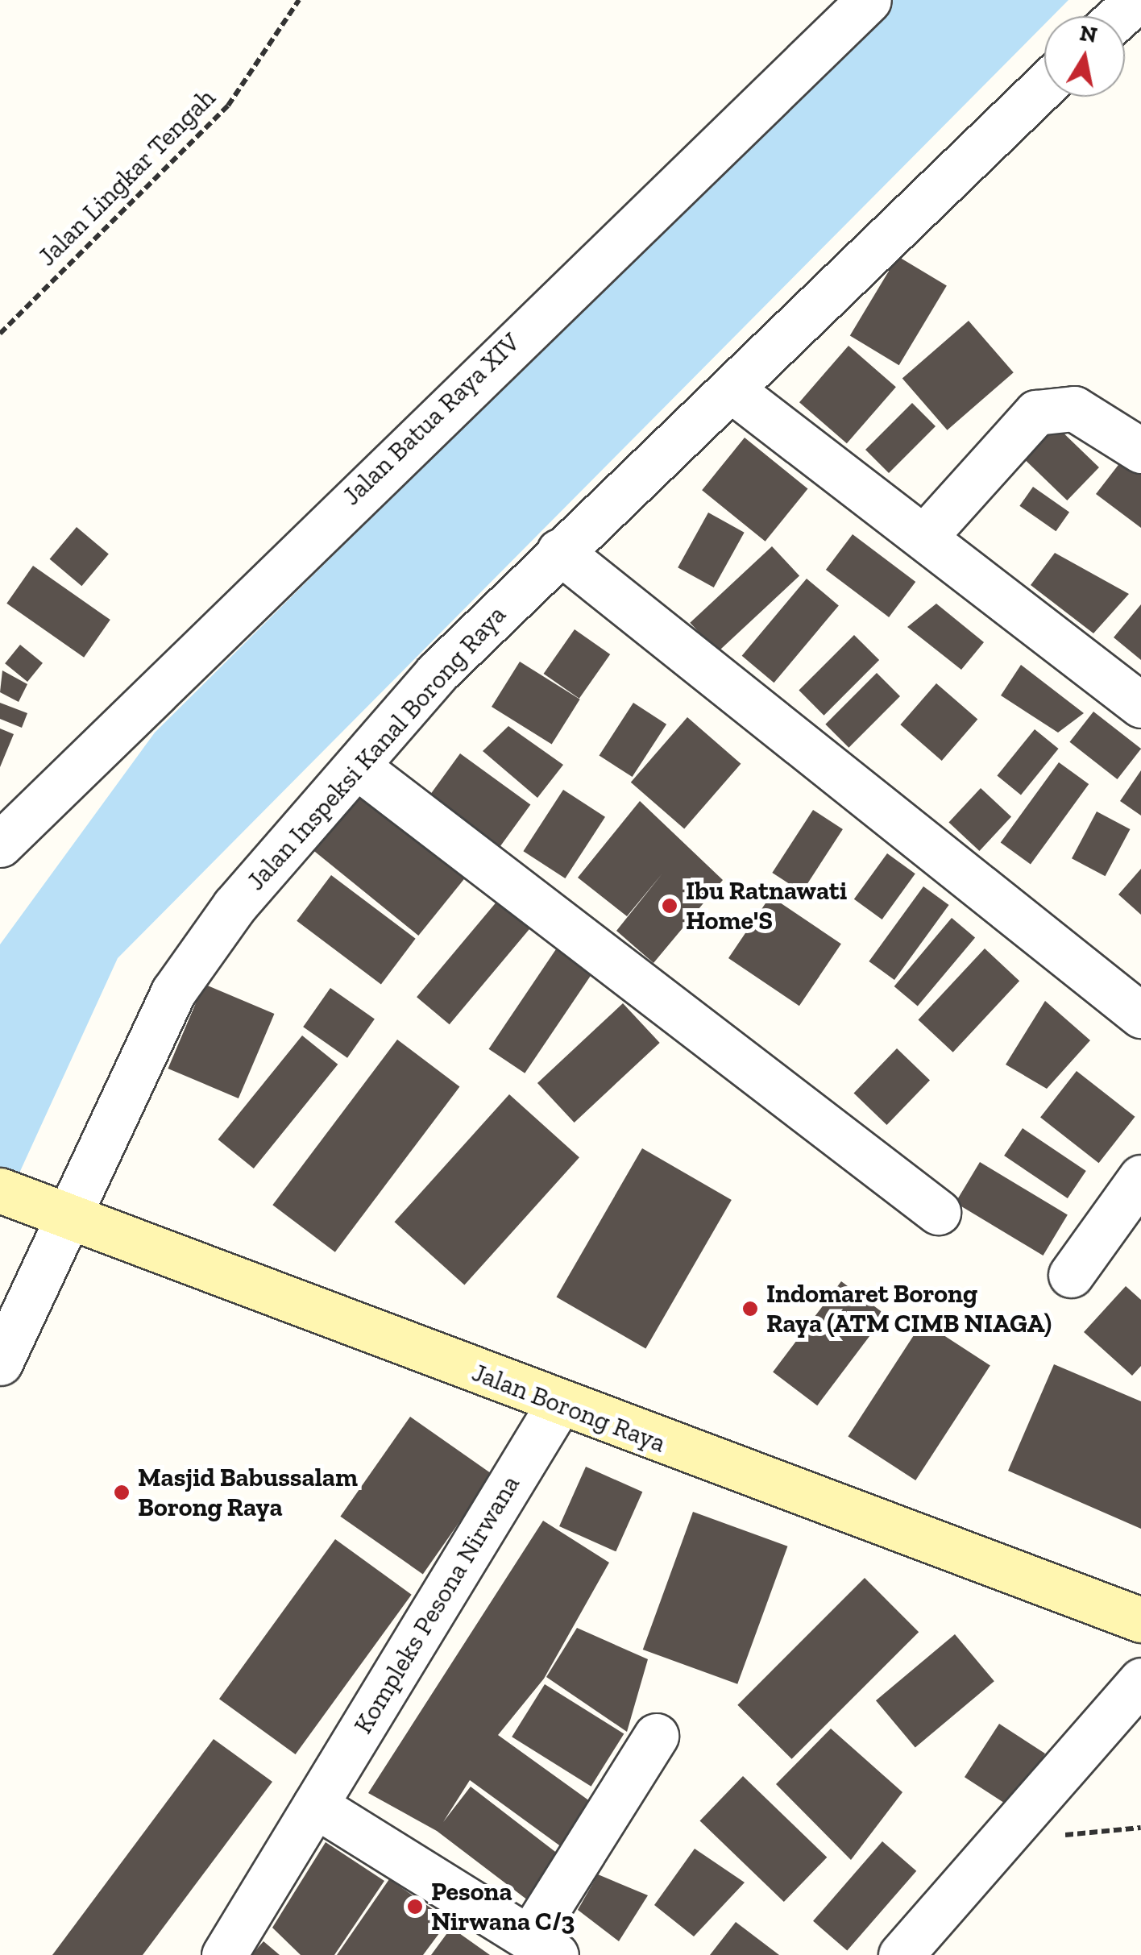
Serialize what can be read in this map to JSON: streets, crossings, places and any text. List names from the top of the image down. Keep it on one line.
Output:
{"streets":{"main road":["Jalan Borong Raya"],"street":["Jalan Batua Raya XIV","Jalan Inspeksi Kanal Borong Raya","Kompleks Pesona Nirwana"],"path":["Jalan Lingkar Tengah"]},"crossings":[["Jalan Inspeksi Kanal Borong Raya","Jalan Borong Raya"],["Jalan Borong Raya","Kompleks Pesona Nirwana"]],"places":["Ibu Ratnawati Home'S","Indomaret Borong Raya (ATM CIMB NIAGA)","Masjid Babussalam Borong Raya","Pesona Nirwana C/3"],"north":"top"}
